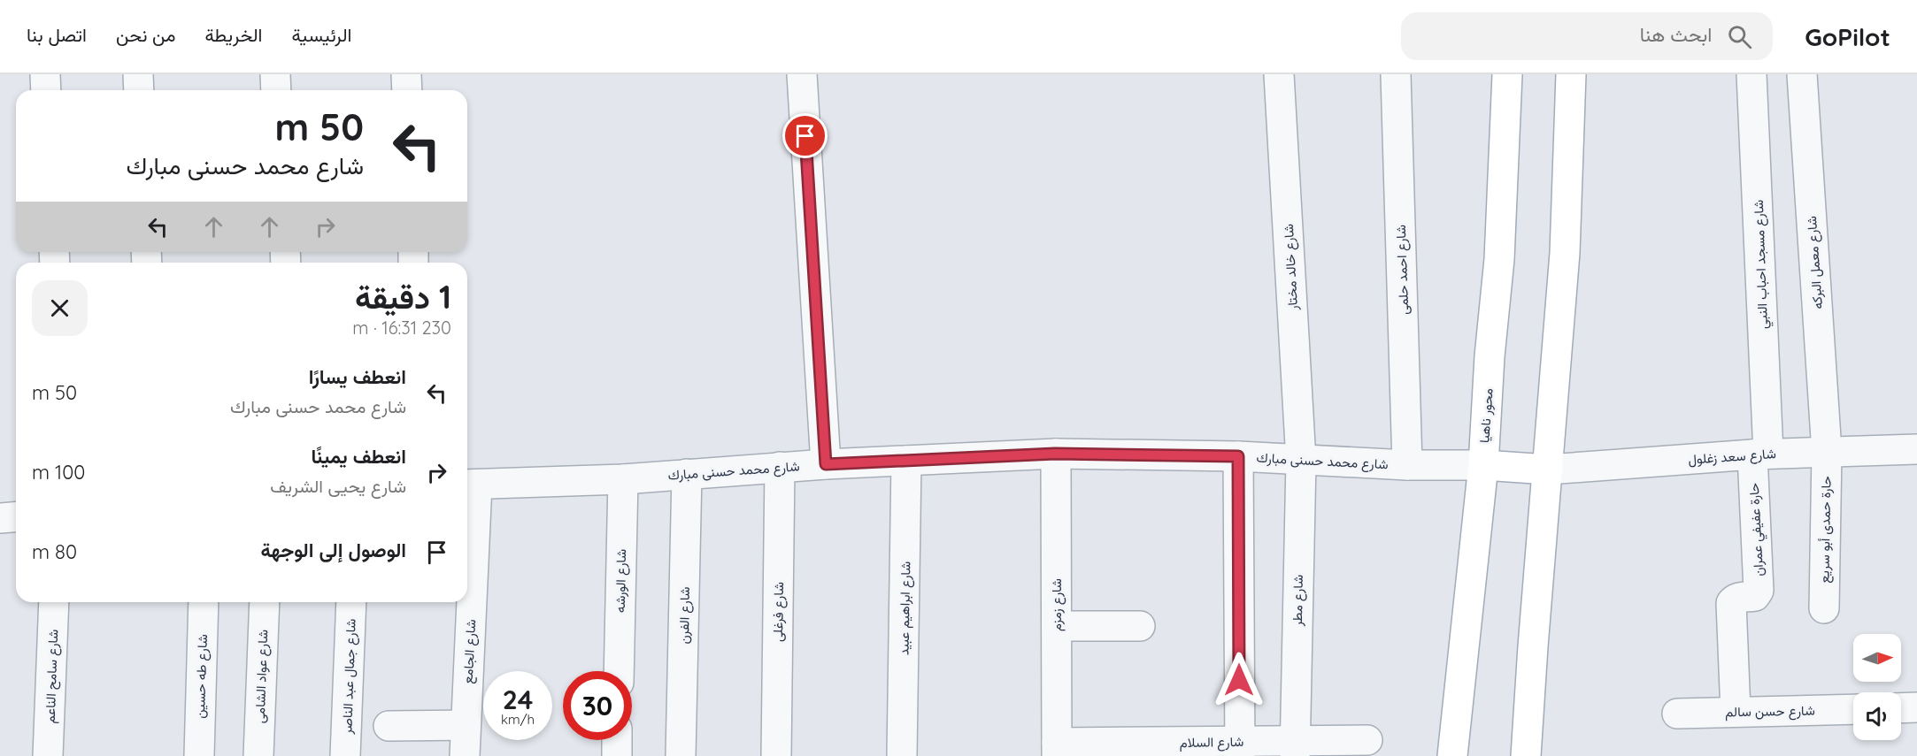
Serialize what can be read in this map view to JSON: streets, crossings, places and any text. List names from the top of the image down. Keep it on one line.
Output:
{"streets":{"main road":["محور ناهيا"],"street":["شارع معمل البركه","شارع مسجد احباب النبي","شارع خالد مختار","شارع احمد حلمى","شارع سعد زغلول","شارع محمد حسنى مبارك","حارة عفيفي عمران","حارة حمدى أبو سريع","شارع الورشه","شارع مطر","شارع زمزم","شارع ابراهيم عبيد","شارع فرغلى","شارع الفرن","شارع الجامع","شارع سامح الناعم","شارع طه حسين","شارع عواد الشامى","شارع جمال عبد الناصر","شارع حسن سالم","شارع السلام"]},"crossings":[["شارع معمل البركه","شارع سعد زغلول"],["شارع معمل البركه","حارة حمدى أبو سريع"],["شارع مسجد احباب النبي","شارع سعد زغلول"],["شارع مسجد احباب النبي","حارة عفيفي عمران"],["شارع خالد مختار","شارع محمد حسنى مبارك"],["شارع خالد مختار","شارع مطر"],["شارع احمد حلمى","شارع محمد حسنى مبارك"],["محور ناهيا","شارع محمد حسنى مبارك"],["شارع سعد زغلول","حارة عفيفي عمران"],["شارع سعد زغلول","حارة حمدى أبو سريع"],["شارع محمد حسنى مبارك","شارع الورشه"],["شارع محمد حسنى مبارك","شارع مطر"],["شارع محمد حسنى مبارك","شارع زمزم"],["شارع محمد حسنى مبارك","شارع ابراهيم عبيد"],["شارع محمد حسنى مبارك","شارع فرغلى"],["شارع محمد حسنى مبارك","شارع الفرن"],["شارع محمد حسنى مبارك","شارع الجامع"],["حارة عفيفي عمران","شارع حسن سالم"],["شارع مطر","شارع السلام"],["شارع زمزم","شارع السلام"]],"north":"right","page":{"header":"GoPilot","search":"ابحث هنا","nav":["الرئيسية","الخريطة","من نحن","اتصل بنا"],"turn":["50 m","شارع محمد حسنى مبارك"],"heading":["1 دقيقة","230 m · 16:31"],"list":[{"name":"انعطف يسارًا","note":"شارع محمد حسنى مبارك","value":"50 m"},{"name":"انعطف يمينًا","note":"شارع يحيى الشريف","value":"100 m"},{"name":"الوصول إلى الوجهة","value":"80 m"}],"speed":"24 km/h","limit":"30"}}
